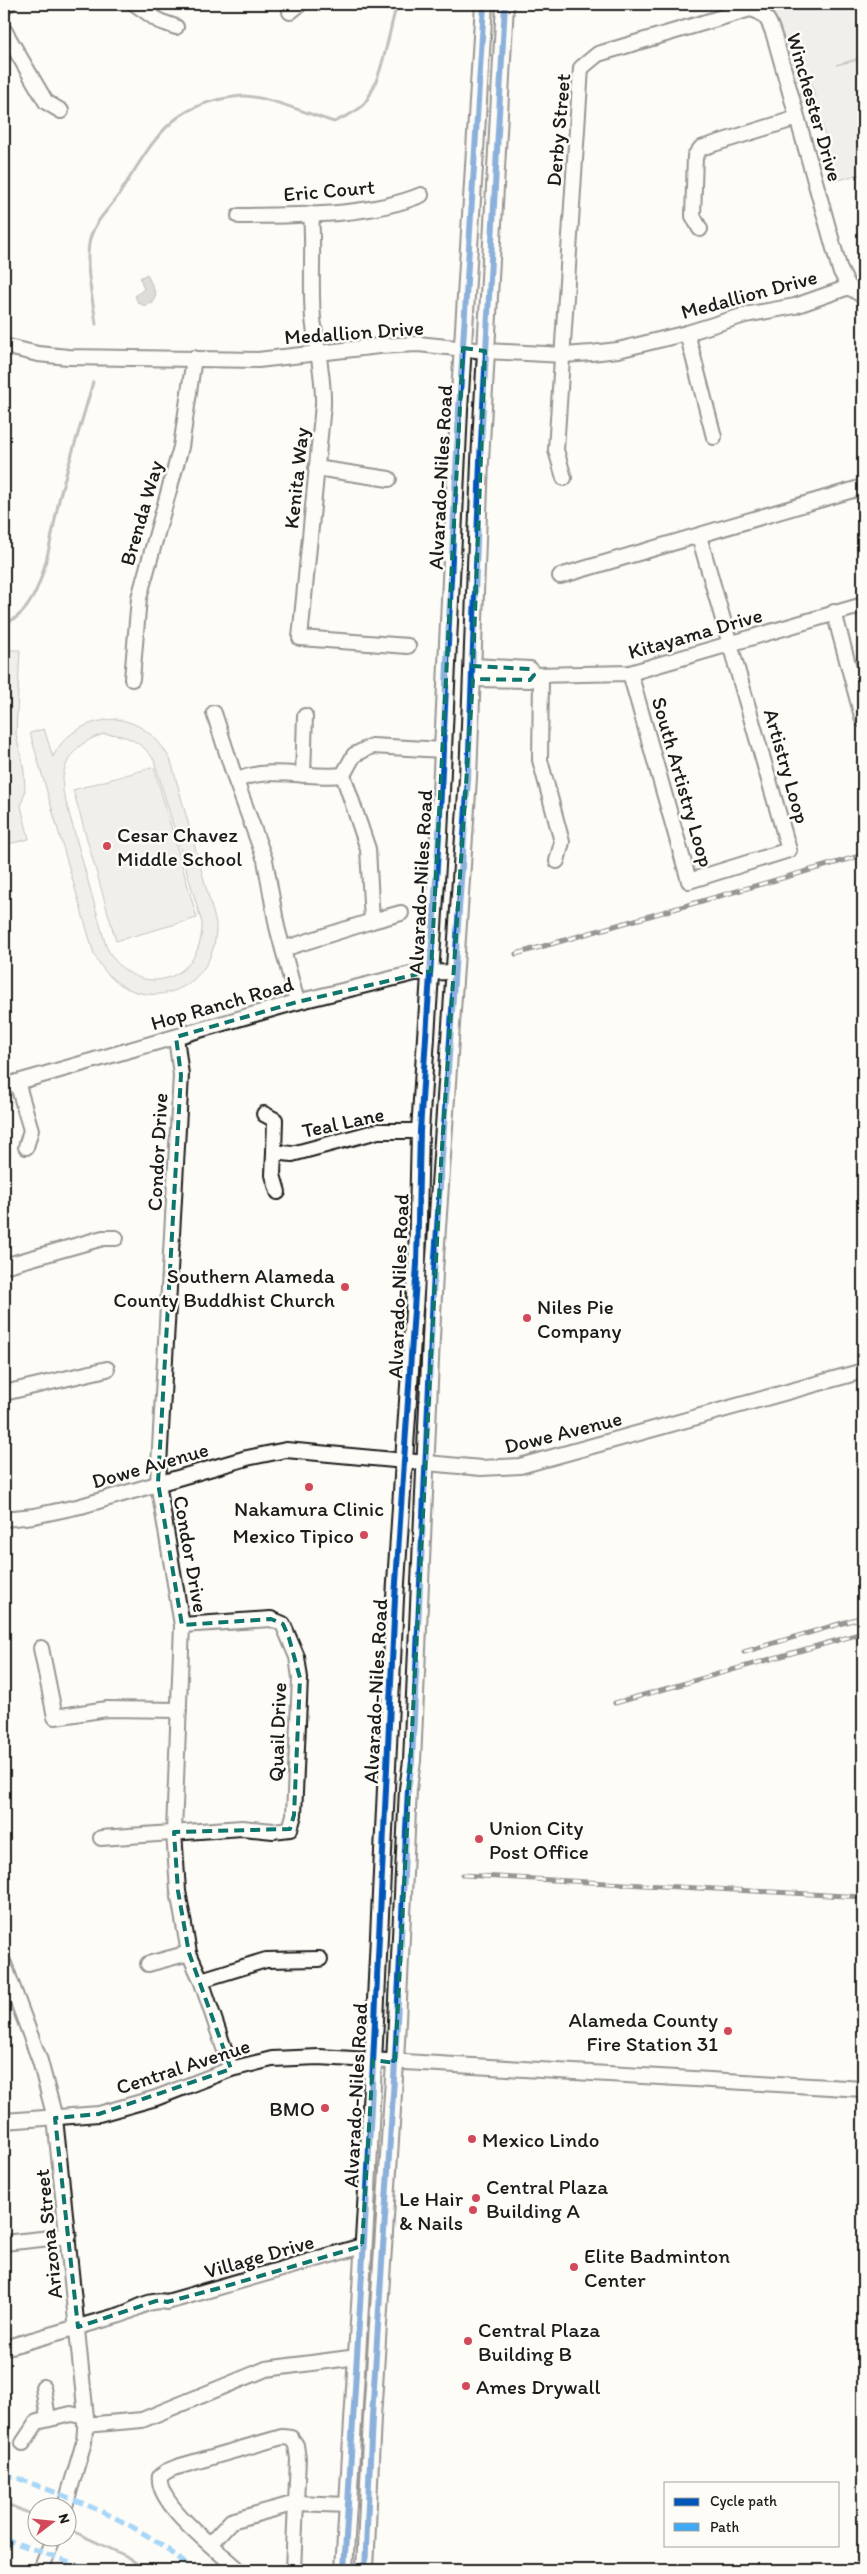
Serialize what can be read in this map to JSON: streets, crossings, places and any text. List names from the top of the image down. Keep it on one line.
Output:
{"streets":{"main road":["Alvarado-Niles Road"],"street":["Winchester Drive","Derby Street","Eric Court","Medallion Drive","Kenita Way","Brenda Way","Kitayama Drive","Artistry Loop","South Artistry Loop","Hop Ranch Road","Teal Lane","Condor Drive","Dowe Avenue","Quail Drive","Central Avenue","Arizona Street","Village Drive"]},"crossings":[["Winchester Drive","Derby Street"],["Winchester Drive","Medallion Drive"],["Derby Street","Medallion Drive"],["Eric Court","Kenita Way"],["Medallion Drive","Alvarado-Niles Road"],["Medallion Drive","Kenita Way"],["Medallion Drive","Brenda Way"],["Alvarado-Niles Road","Kitayama Drive"],["Alvarado-Niles Road","Hop Ranch Road"],["Alvarado-Niles Road","Teal Lane"],["Alvarado-Niles Road","Dowe Avenue"],["Alvarado-Niles Road","Central Avenue"],["Alvarado-Niles Road","Village Drive"],["Kitayama Drive","Artistry Loop"],["Kitayama Drive","South Artistry Loop"],["Artistry Loop","South Artistry Loop"],["Hop Ranch Road","Condor Drive"],["Condor Drive","Dowe Avenue"],["Condor Drive","Quail Drive"],["Condor Drive","Central Avenue"],["Central Avenue","Arizona Street"],["Arizona Street","Village Drive"]],"places":["Cesar Chavez Middle School","Southern Alameda County Buddhist Church","Niles Pie Company","Nakamura Clinic","Mexico Tipico","Union City Post Office","Alameda County Fire Station 31","BMO","Mexico Lindo","Central Plaza Building A","Le Hair & Nails","Elite Badminton Center","Central Plaza Building B","Ames Drywall"],"legend":["Cycle path","Path"],"north":"right"}
